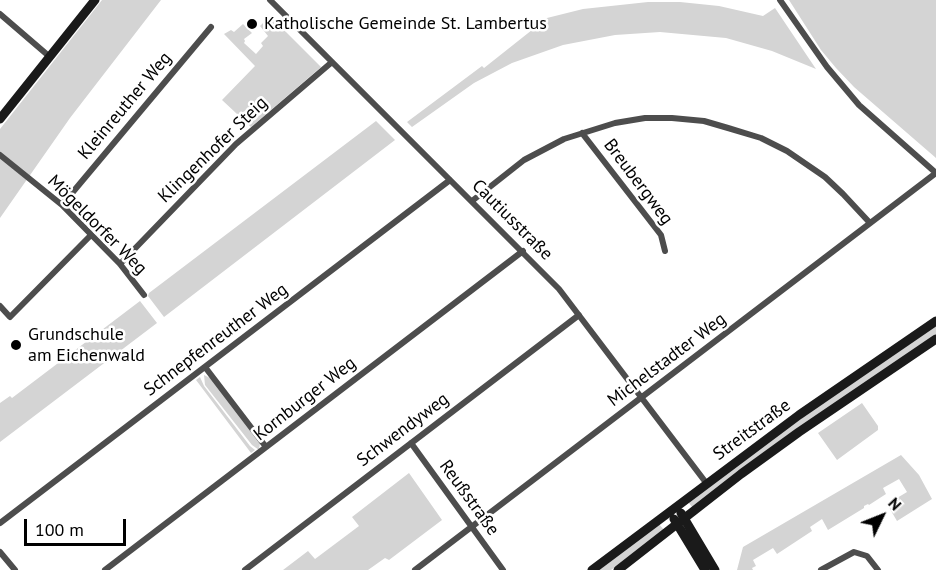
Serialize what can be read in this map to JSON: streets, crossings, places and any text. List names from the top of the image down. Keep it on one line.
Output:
{"streets":{"main road":["Streitstraße"],"street":["Kleinreuther Weg","Klingenhofer Steig","Breubergweg","Cautiusstraße","Mögeldorfer Weg","Schnepfenreuther Weg","Michelstadter Weg","Kornburger Weg","Schwendyweg","Reußstraße"]},"crossings":[["Kleinreuther Weg","Mögeldorfer Weg"],["Klingenhofer Steig","Cautiusstraße"],["Klingenhofer Steig","Mögeldorfer Weg"],["Cautiusstraße","Schnepfenreuther Weg"],["Cautiusstraße","Michelstadter Weg"],["Cautiusstraße","Kornburger Weg"],["Cautiusstraße","Schwendyweg"],["Cautiusstraße","Streitstraße"],["Michelstadter Weg","Reußstraße"],["Schwendyweg","Reußstraße"]],"places":["Katholische Gemeinde St. Lambertus","Grundschule am Eichenwald"],"scale_bar":"100 m","north":"top right"}
